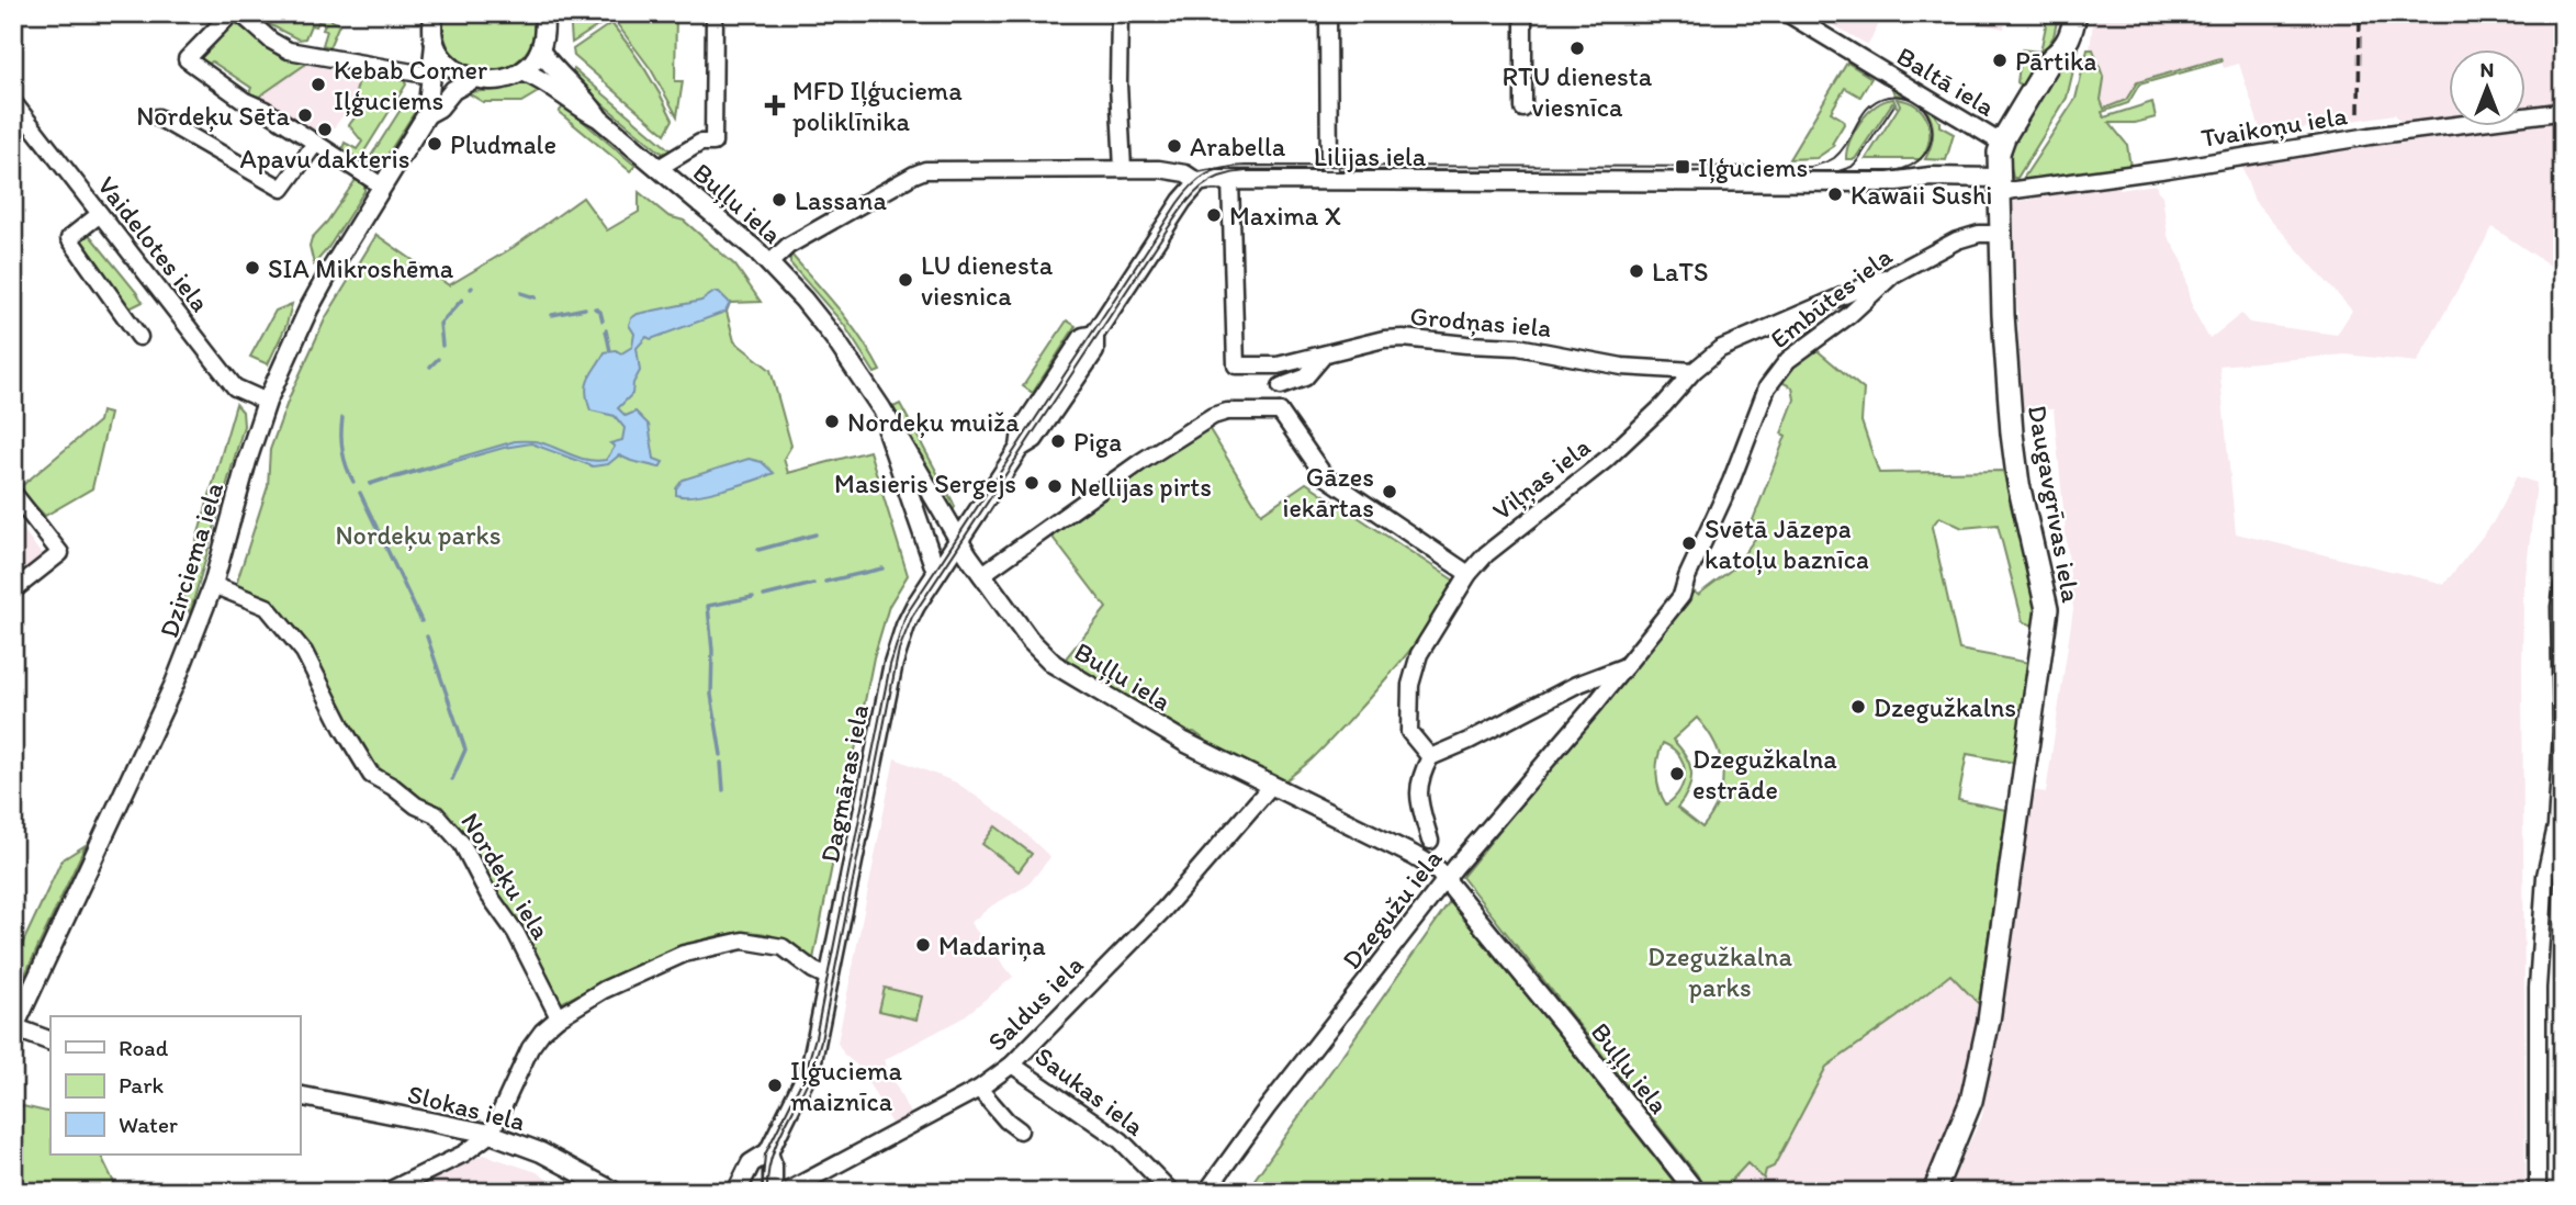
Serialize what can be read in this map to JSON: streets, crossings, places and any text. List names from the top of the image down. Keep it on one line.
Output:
{"streets":{"main road":["Daugavgrīvas iela"],"street":["Baltā iela","Tvaikoņu iela","Lilijas iela","Buļļu iela","Vaidelotes iela","Embūtes iela","Grodņas iela","Viļņas iela","Dzirciema iela","Dagmāras iela","Nordeķu iela","Dzegužu iela","Saldus iela","Saukas iela","Slokas iela"]},"crossings":[["Baltā iela","Daugavgrīvas iela"],["Tvaikoņu iela","Lilijas iela"],["Tvaikoņu iela","Daugavgrīvas iela"],["Lilijas iela","Buļļu iela"],["Lilijas iela","Daugavgrīvas iela"],["Lilijas iela","Dagmāras iela"],["Buļļu iela","Dagmāras iela"],["Buļļu iela","Dzegužu iela"],["Buļļu iela","Saldus iela"],["Vaidelotes iela","Dzirciema iela"],["Embūtes iela","Viļņas iela"],["Embūtes iela","Daugavgrīvas iela"],["Embūtes iela","Dzegužu iela"],["Grodņas iela","Viļņas iela"],["Dzirciema iela","Nordeķu iela"],["Saldus iela","Saukas iela"]],"parks":["Nordeķu parks","Dzegužkalna parks"],"places":{"other":["RTU dienesta viesnīca","Pārtika","Kebab Corner Iļģuciems","Nordeķu Sēta","Apavu dakteris","Pludmale","Arabella","Kawaii Sushi","Lassana","Maxima X","SIA Mikroshēma","LaTS","LU dienesta viesnica","Nordeķu muiža","Piga","Masieris Sergejs","Nellijas pirts","Gāzes iekārtas","Svētā Jāzepa katoļu baznīca","Dzegužkalns","Dzegužkalna estrāde","Madariņa","Iļģuciema maiznīca"],"health":["MFD Iļģuciema poliklīnika"],"transit":["Iļģuciems"]},"legend":["Road","Park","Water"],"north":"top"}
